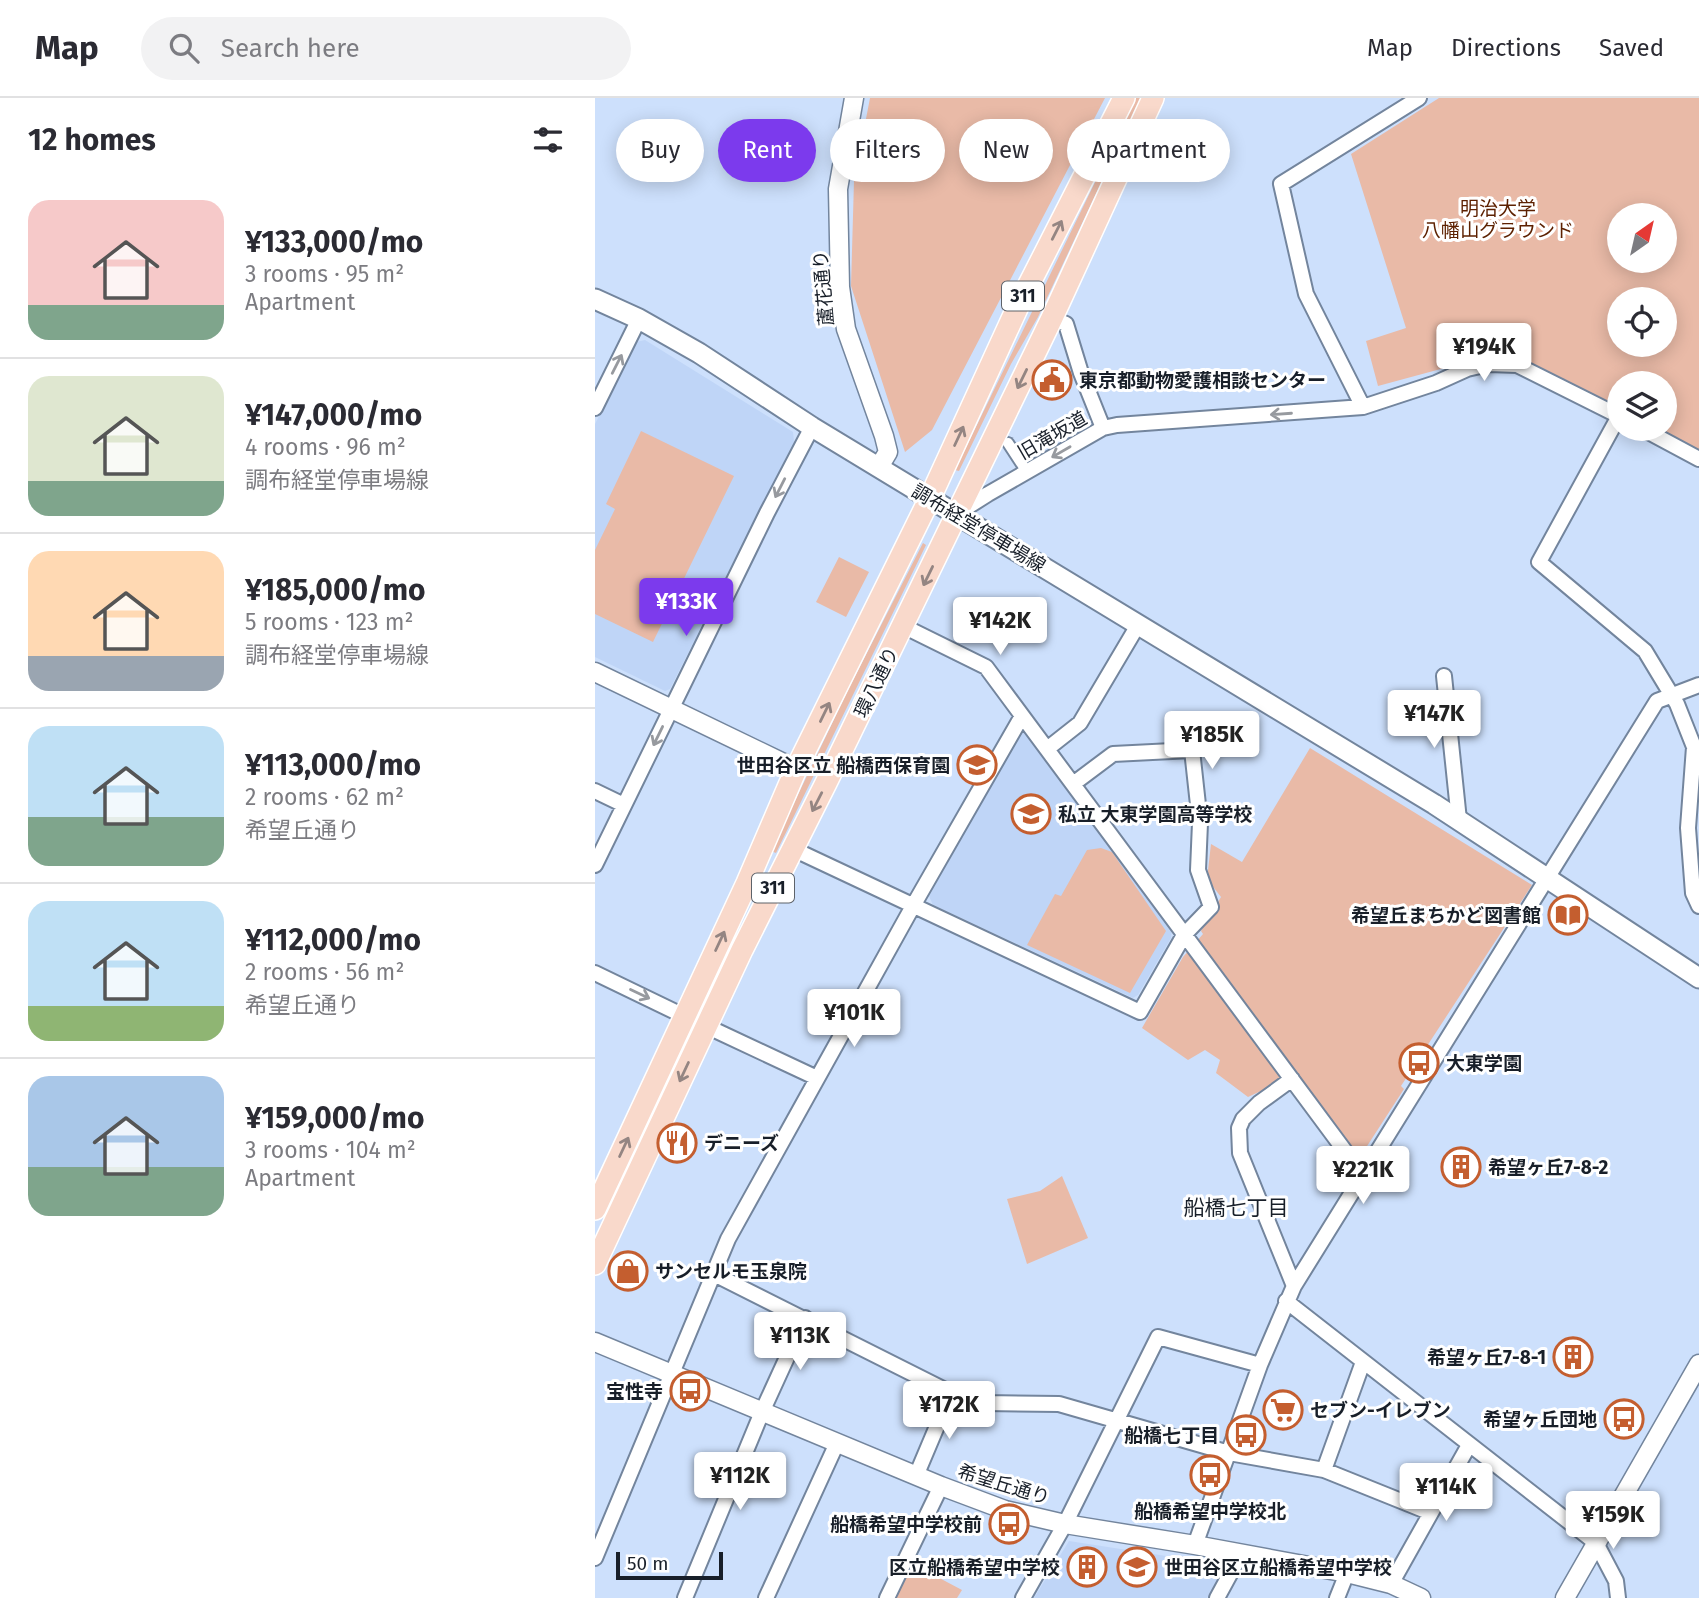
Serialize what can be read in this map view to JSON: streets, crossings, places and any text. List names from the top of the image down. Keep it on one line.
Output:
{"streets":{"main road":["311","調布経堂停車場線","環八通り"],"street":["蘆花通り","旧滝坂道","希望丘通り"]},"crossings":[["蘆花通り","調布経堂停車場線"],["旧滝坂道","調布経堂停車場線"],["旧滝坂道","環八通り"],["調布経堂停車場線","環八通り"]],"one_way":["旧滝坂道"],"districts":["船橋七丁目"],"parks":["明治大学 八幡山グラウンド"],"places":{"public building":["東京都動物愛護相談センター"],"school or university":["世田谷区立 船橋西保育園","私立 大東学園高等学校","世田谷区立船橋希望中学校"],"library":["希望丘まちかど図書館"],"bus stop":["大東学園","宝性寺","希望ヶ丘団地","船橋七丁目","船橋希望中学校北","船橋希望中学校前"],"restaurant":["デニーズ"],"building":["希望ヶ丘7-8-2","希望ヶ丘7-8-1","区立船橋希望中学校"],"shop":["サンセルモ玉泉院"],"supermarket":["セブン-イレブン"]},"scale_bar":"50 m","north":"top right","page":{"header":"Map","search":"Search here","nav":["Map","Directions","Saved"],"heading":"12 homes","chip":["Buy","Rent","Filters","New","Apartment"],"list":[{"name":"¥133,000/mo","note":"3 rooms · 95 m² · Apartment"},{"name":"¥147,000/mo","note":"4 rooms · 96 m² · 調布経堂停車場線"},{"name":"¥185,000/mo","note":"5 rooms · 123 m² · 調布経堂停車場線"},{"name":"¥113,000/mo","note":"2 rooms · 62 m² · 希望丘通り"},{"name":"¥112,000/mo","note":"2 rooms · 56 m² · 希望丘通り"},{"name":"¥159,000/mo","note":"3 rooms · 104 m² · Apartment"}],"price":["¥194K","¥133K","¥142K","¥147K","¥185K","¥101K","¥221K","¥113K","¥172K","¥112K","¥114K","¥159K"],"scale":"50 m"}}
